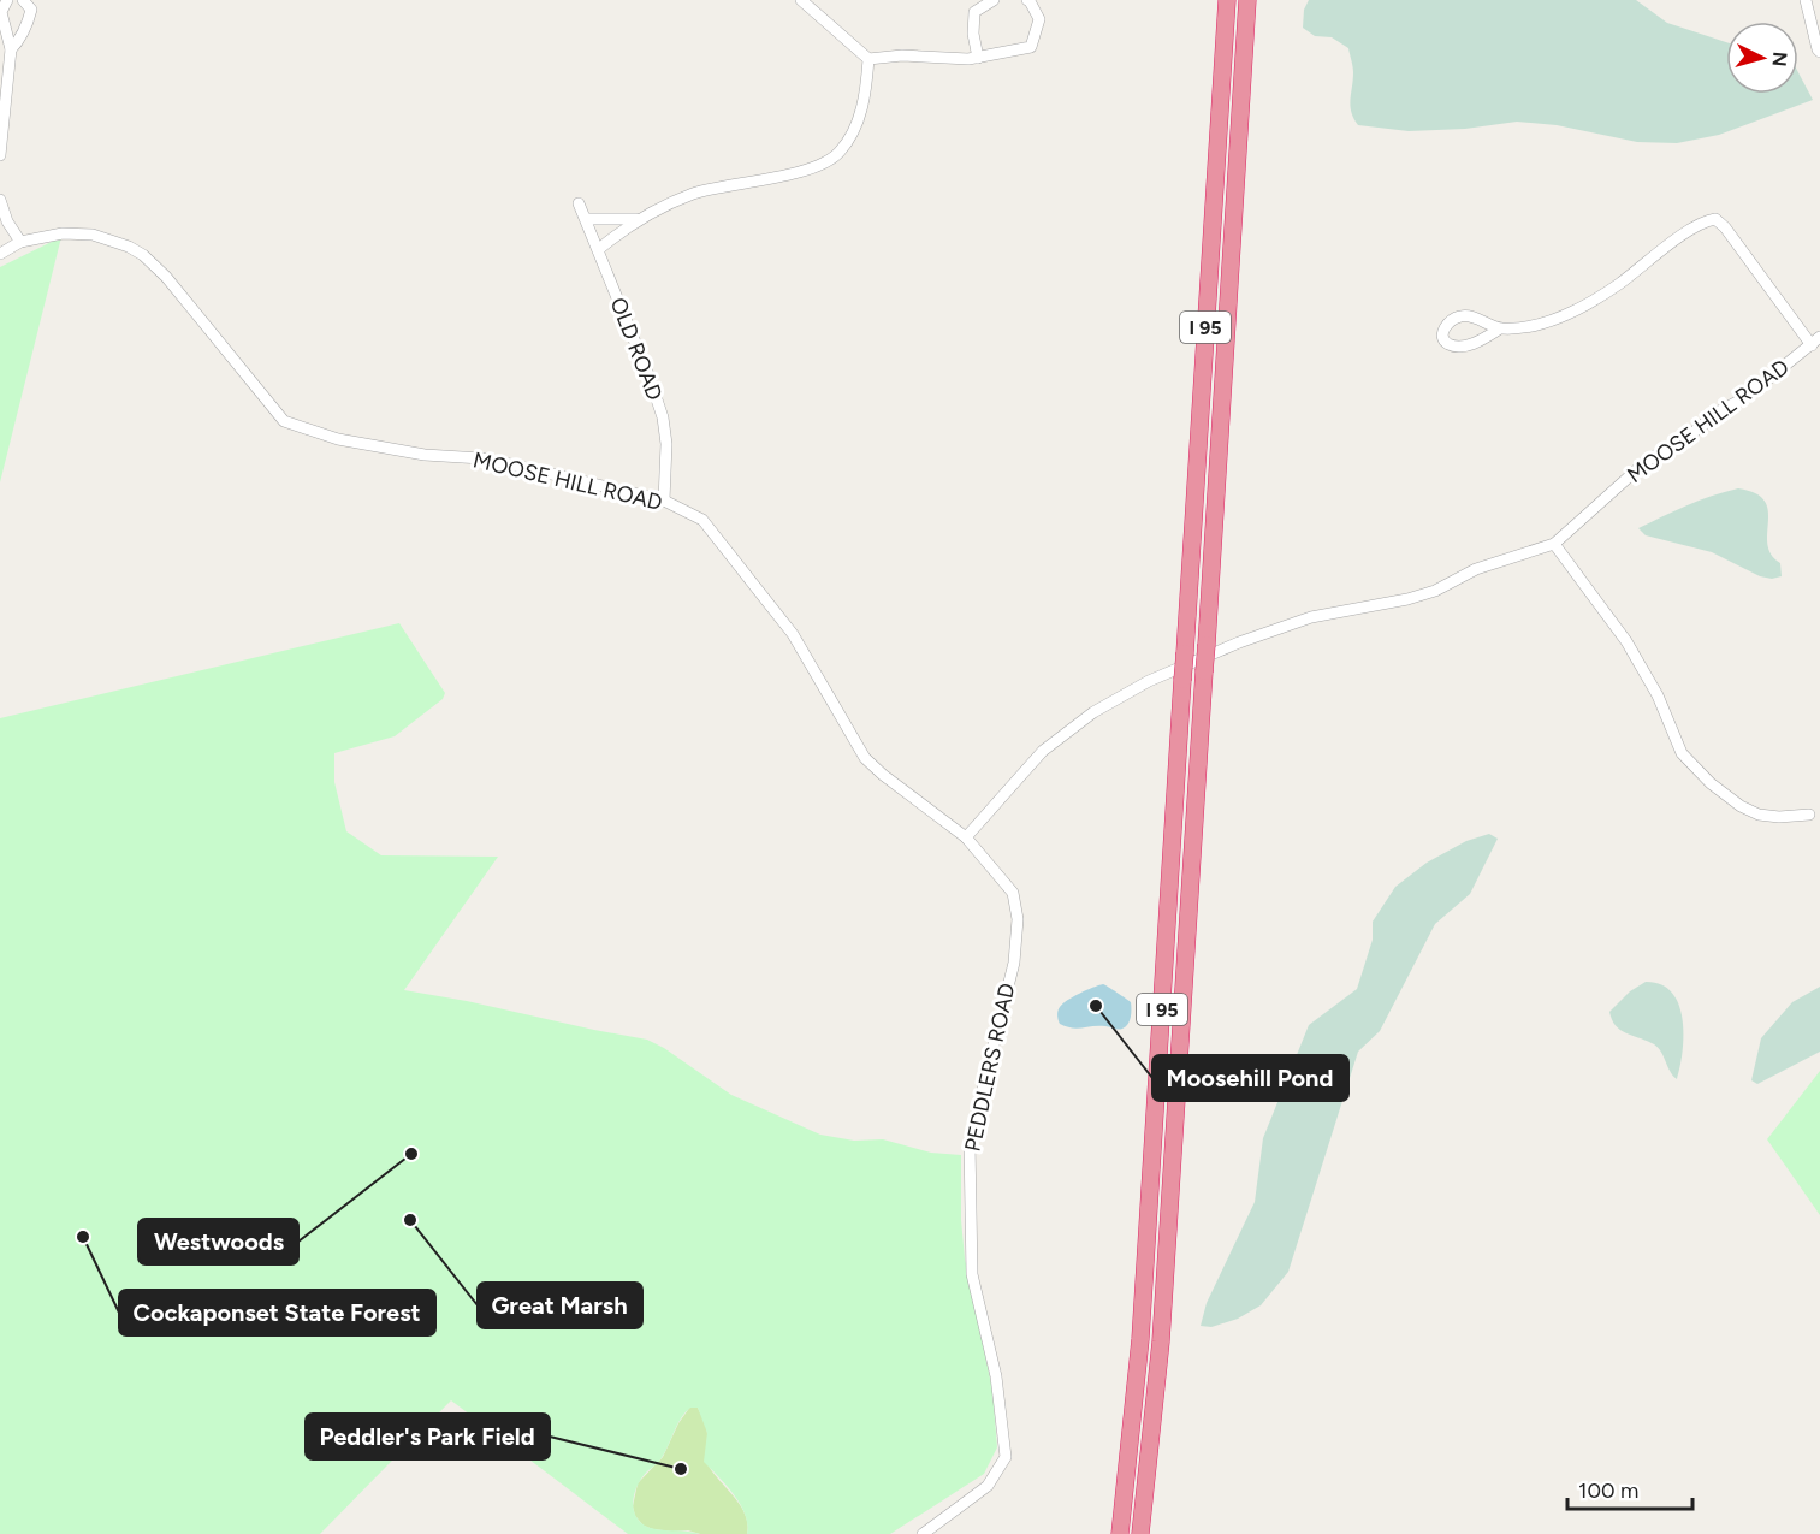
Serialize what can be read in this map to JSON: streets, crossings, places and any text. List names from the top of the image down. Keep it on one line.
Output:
{"streets":{"highway":["I 95"],"street":["OLD ROAD","MOOSE HILL ROAD","PEDDLERS ROAD"]},"crossings":[["OLD ROAD","MOOSE HILL ROAD"],["MOOSE HILL ROAD","PEDDLERS ROAD"]],"places":["Moosehill Pond","Westwoods","Great Marsh","Cockaponset State Forest","Peddler's Park Field"],"scale_bar":"100 m","north":"right"}
